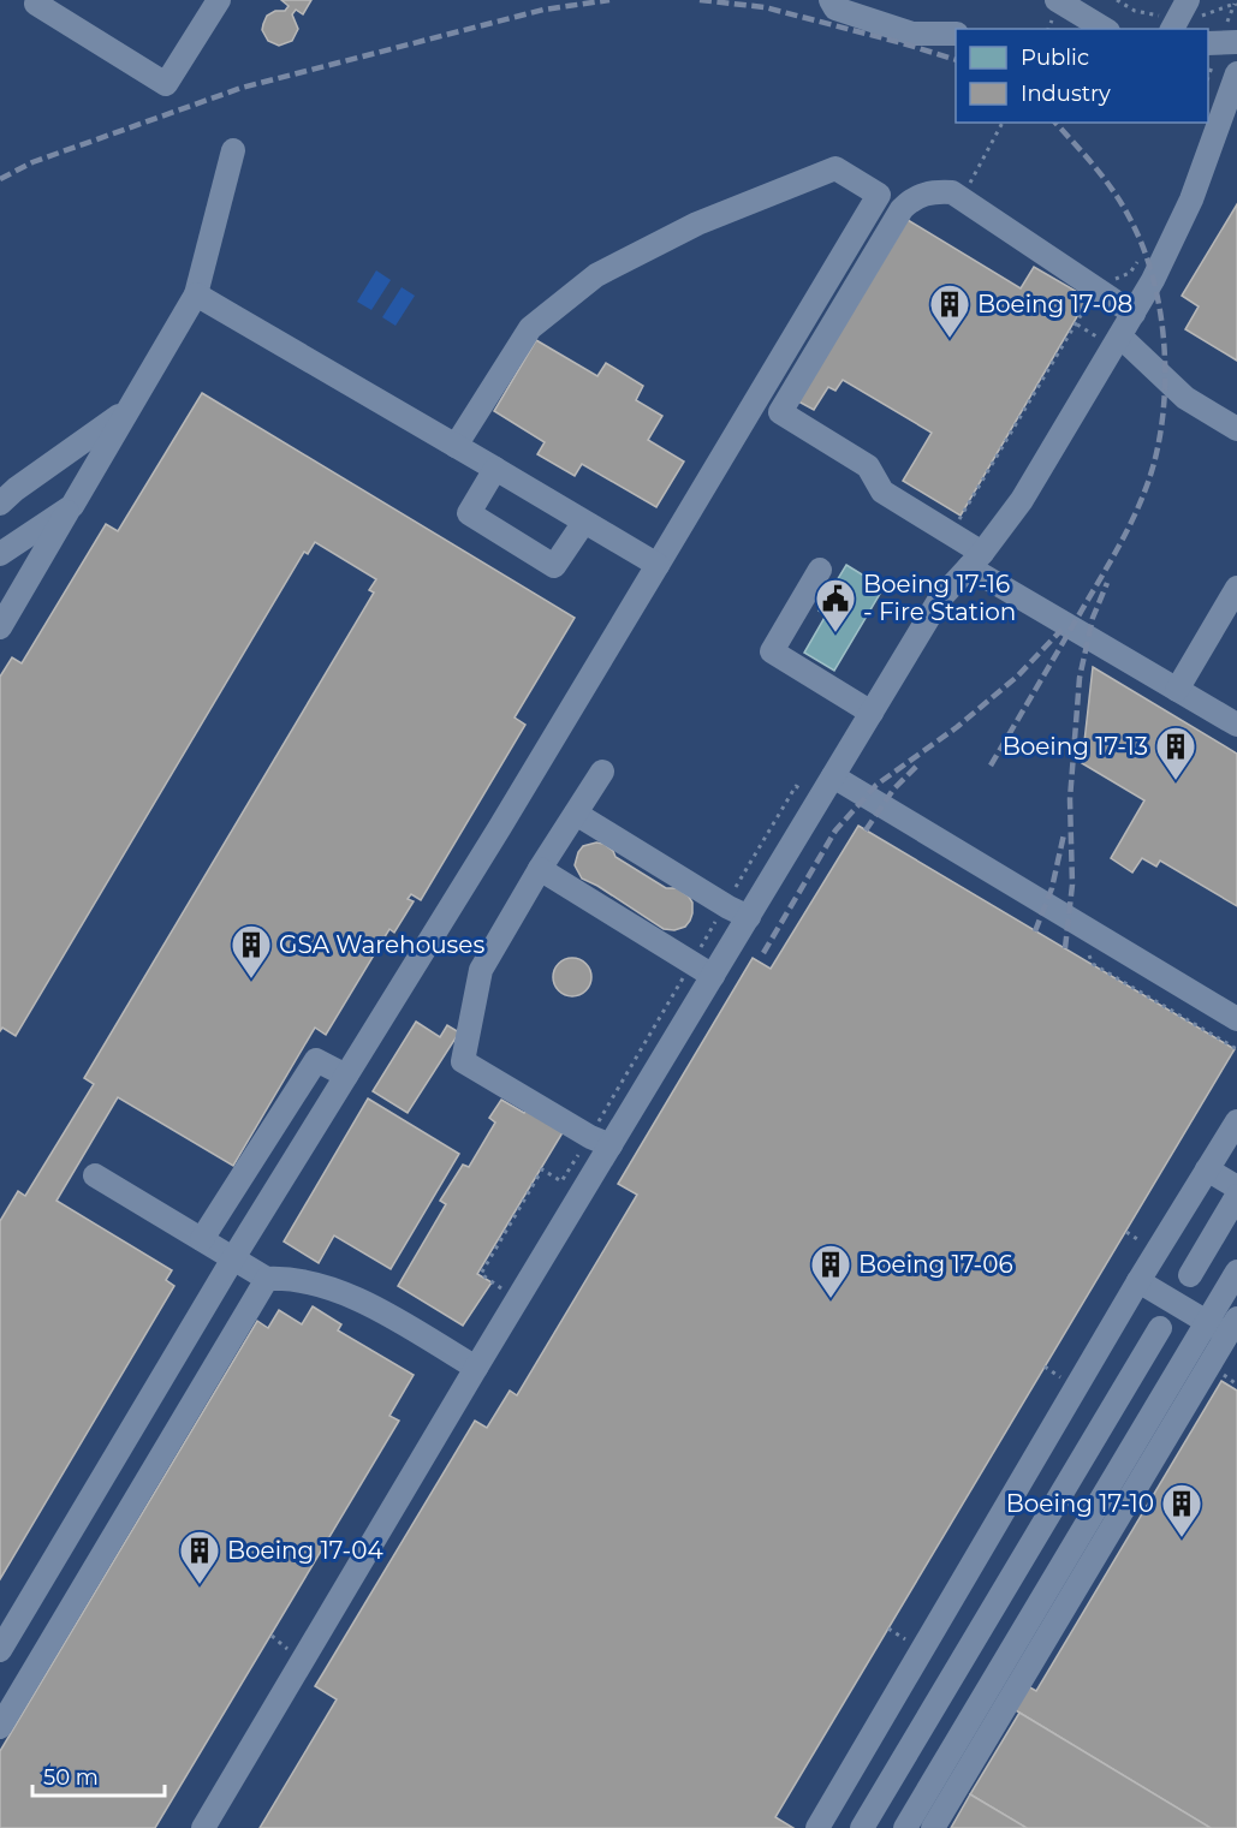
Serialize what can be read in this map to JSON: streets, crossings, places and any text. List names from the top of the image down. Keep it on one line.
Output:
{"places":{"building":["Boeing 17-08","Boeing 17-13","GSA Warehouses","Boeing 17-06","Boeing 17-10","Boeing 17-04"],"public building":["Boeing 17-16 - Fire Station"]},"legend":["Public","Industry"],"scale_bar":"50 m"}
